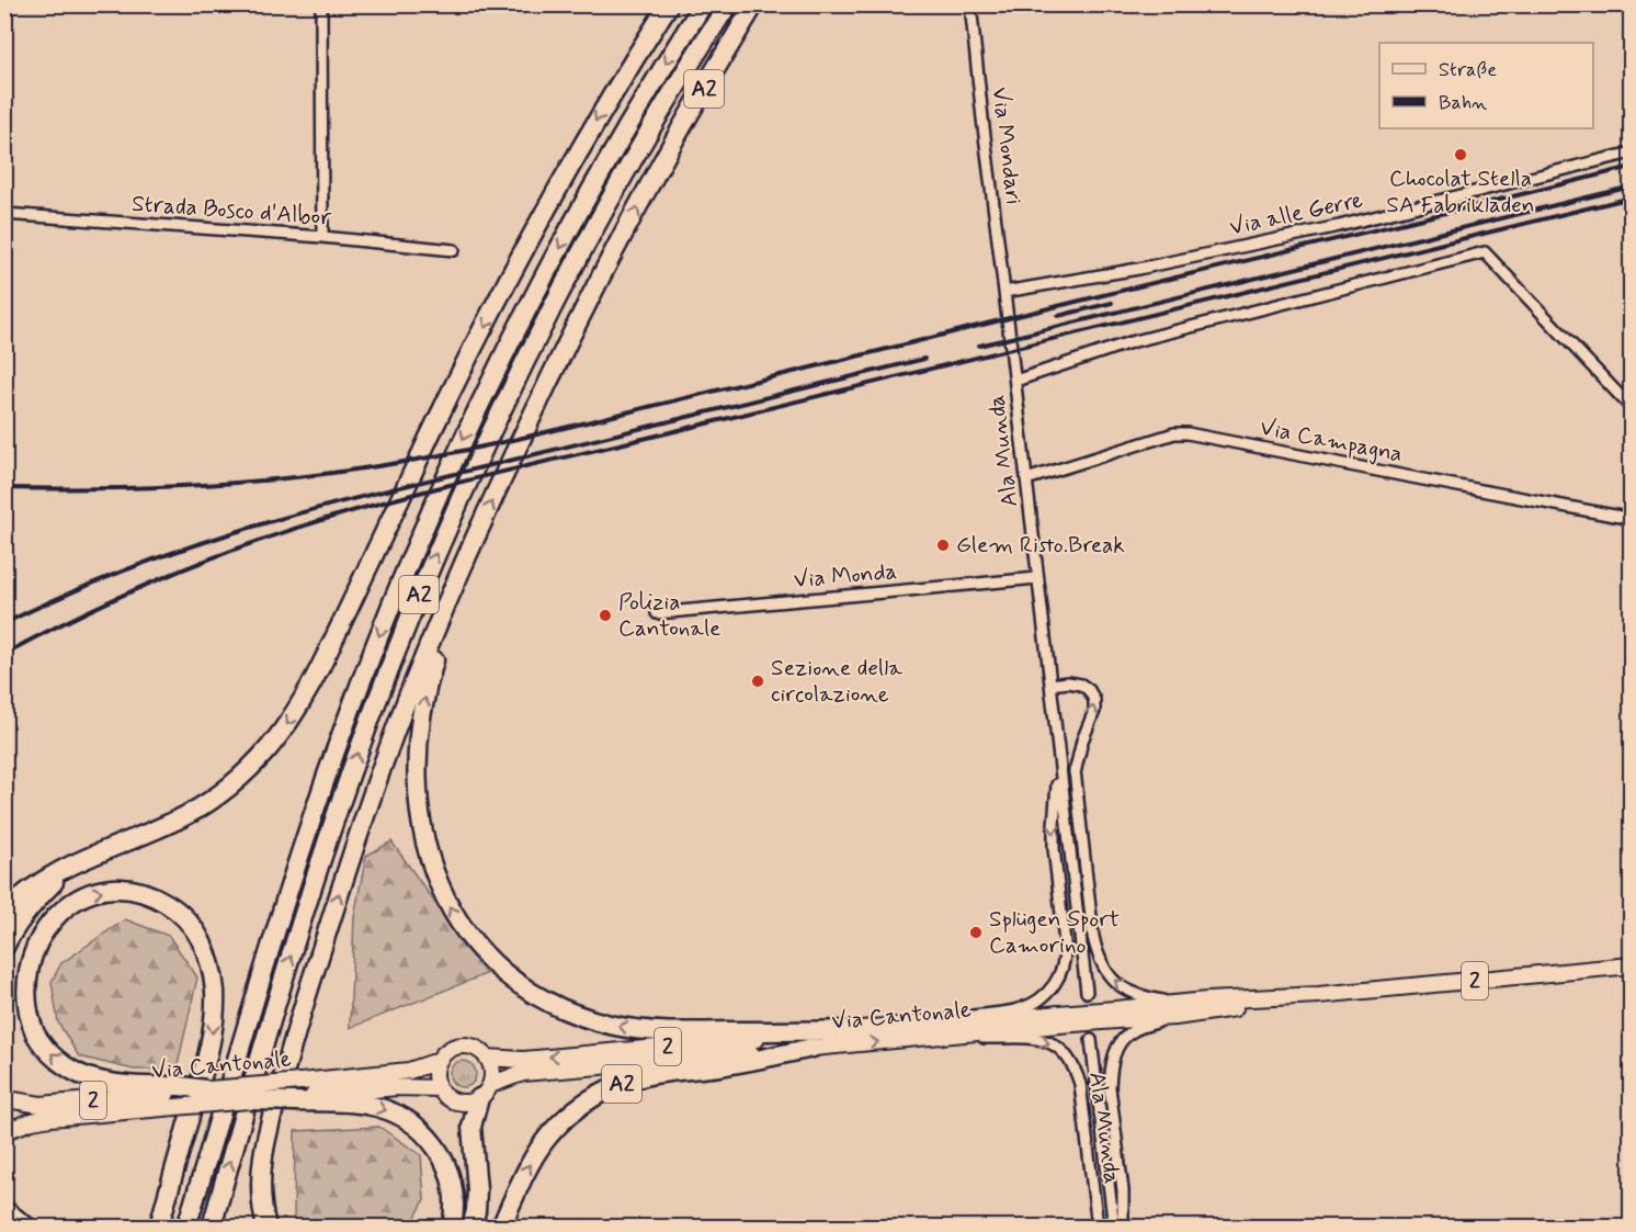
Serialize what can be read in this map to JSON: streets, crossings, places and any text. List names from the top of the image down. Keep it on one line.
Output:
{"streets":{"highway":["A2"],"main road":["2","Via Cantonale"],"street":["Via Mondari","Strada Bosco d'Albor","Via alle Gerre","Via Campagna","Ala Munda","Via Monda"]},"crossings":[["A2","Via Cantonale"],["Via Mondari","Via alle Gerre"],["Via Mondari","Ala Munda"],["Via alle Gerre","Ala Munda"],["Via Campagna","Ala Munda"],["Ala Munda","Via Monda"],["Ala Munda","Via Cantonale"]],"places":["Chocolat Stella SA Fabrikladen","Glem Risto.Break","Polizia Cantonale","Sezione della circolazione","Splügen Sport Camorino"],"legend":["Straße","Bahn"]}
